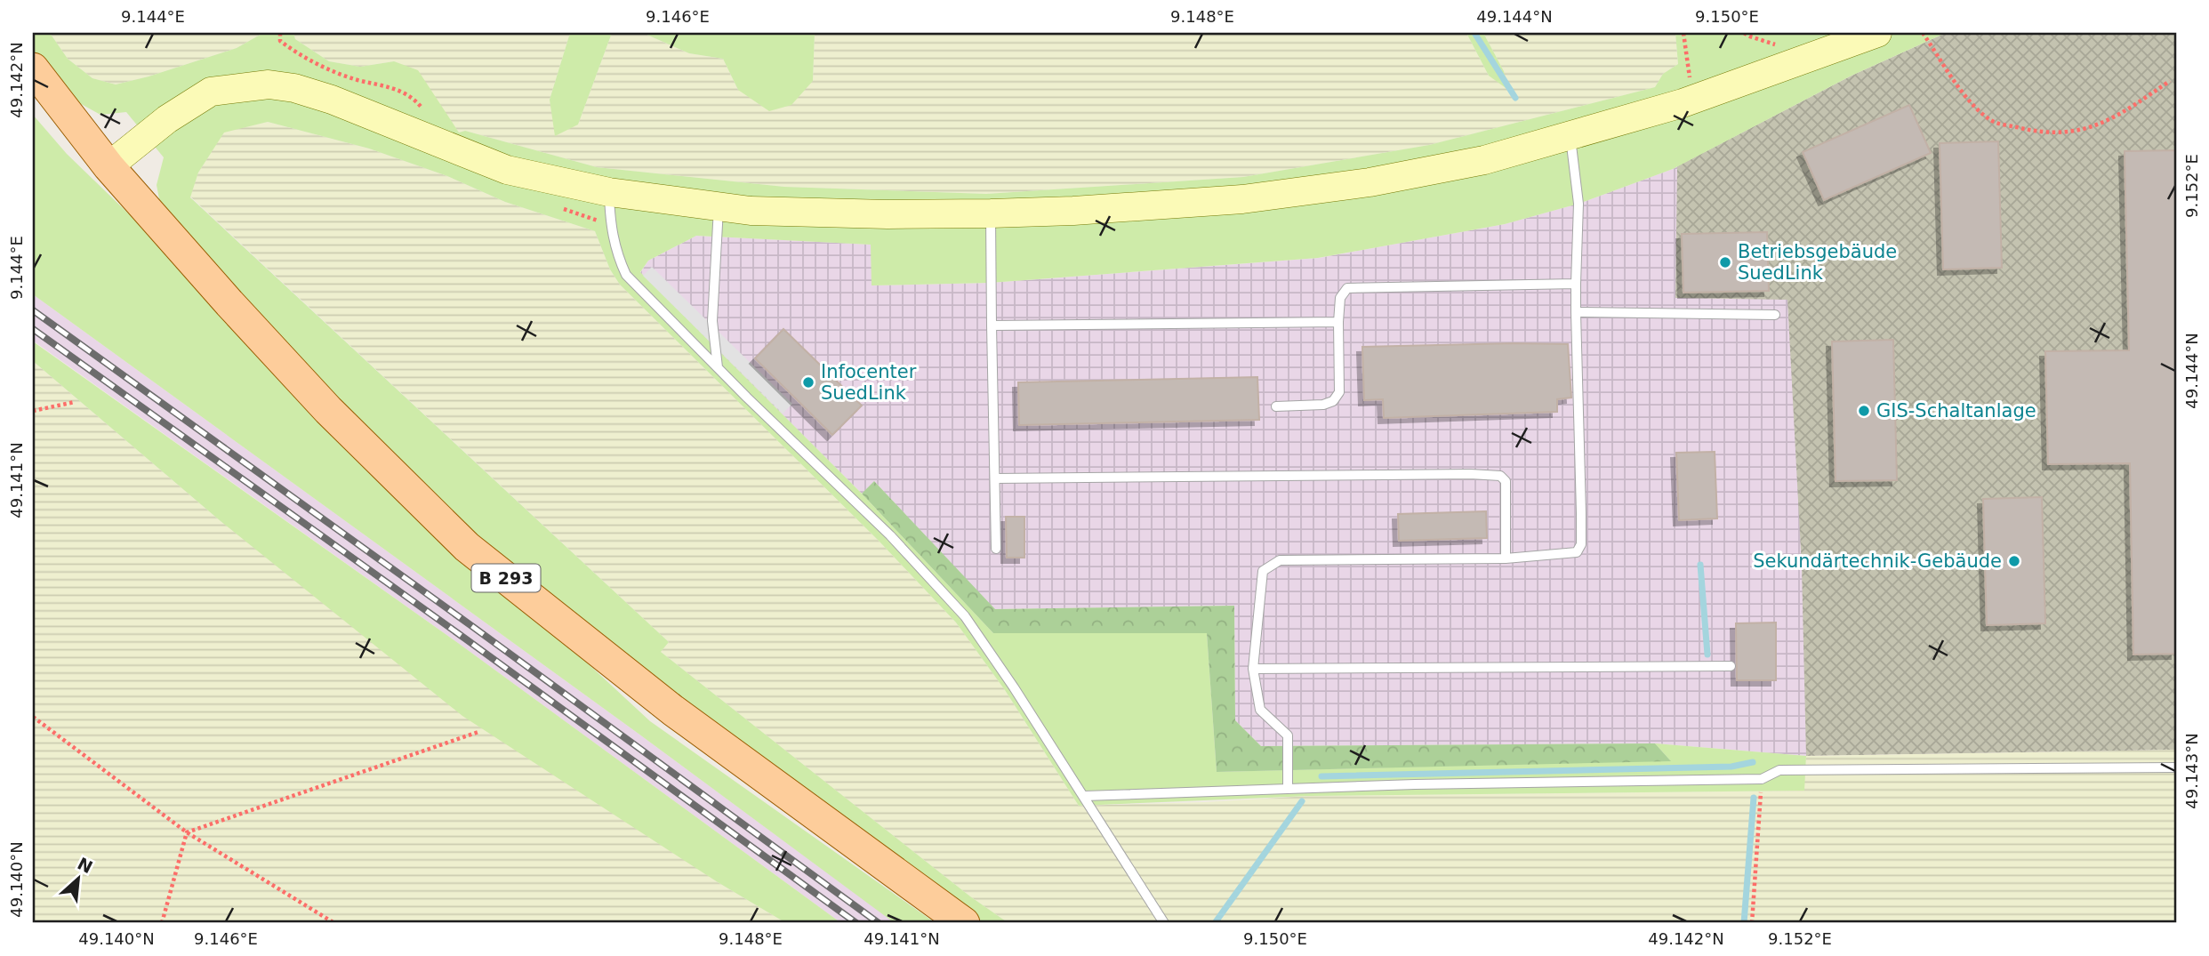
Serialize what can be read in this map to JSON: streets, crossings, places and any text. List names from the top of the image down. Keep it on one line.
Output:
{"streets":{"main road":["B 293"]},"places":["Betriebsgebäude SuedLink","Infocenter SuedLink","GIS-Schaltanlage","Sekundärtechnik-Gebäude"],"north":"top right","coordinates":["9.144°E","9.146°E","9.148°E","49.144°N","9.150°E","49.142°N","9.152°E","49.141°N","49.143°N","49.140°N"]}
